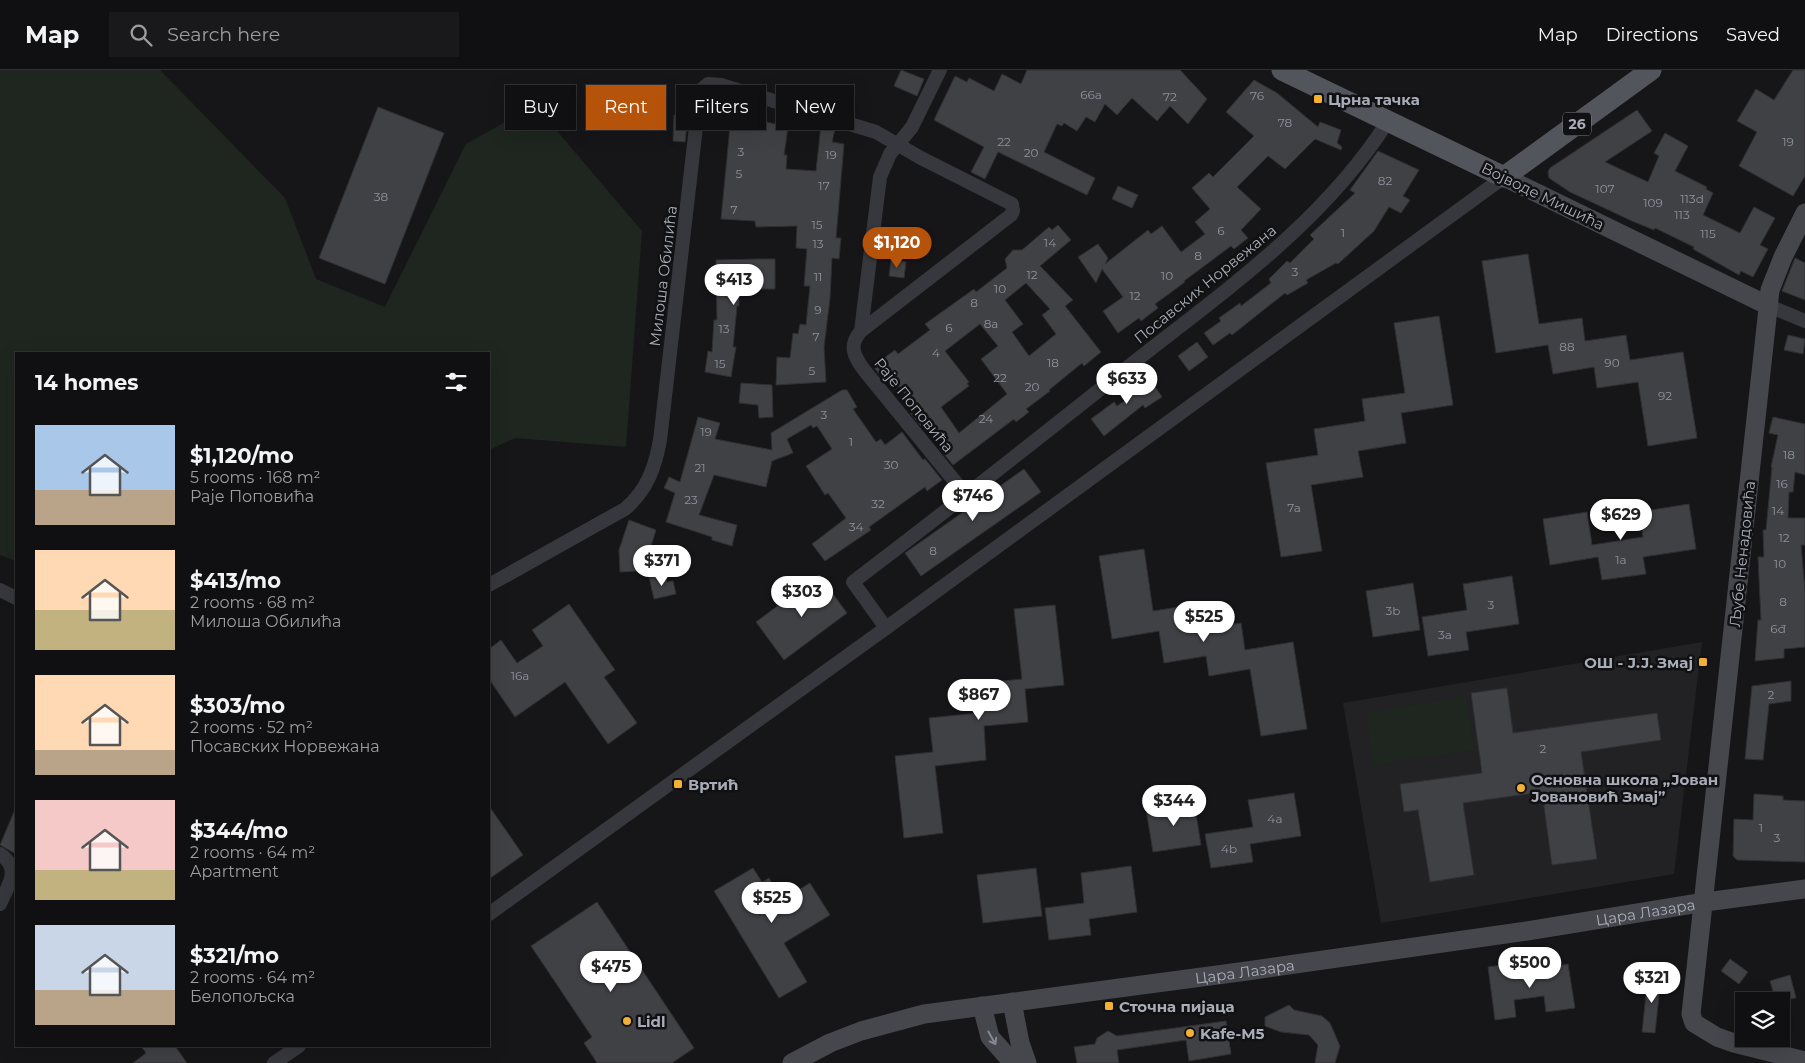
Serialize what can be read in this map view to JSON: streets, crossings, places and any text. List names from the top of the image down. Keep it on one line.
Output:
{"streets":{"main road":["26","Војводе Мишића"],"street":["Милоша Обилића","Посавских Норвежана","Раје Поповића","Љубе Ненадовића","Цара Лазара"]},"crossings":[["26","Војводе Мишића"],["Војводе Мишића","Посавских Норвежана"],["Војводе Мишића","Љубе Ненадовића"],["Милоша Обилића","Раје Поповића"],["Посавских Норвежана","Раје Поповића"],["Љубе Ненадовића","Цара Лазара"]],"places":{"transit":["Црна тачка","ОШ - Ј.Ј. Змај","Вртић","Сточна пијаца"],"other":["Основна школа „Јован Јовановић Змај”","Lidl","Kafe-M5"]},"house_numbers":["66a","76","72","78","22","19","3","20","19","5","82","17","107","38","113d","109","7","113","15","6","1","115","14","13","8","3","12","10","11","10","12","8","9","8a","6","13","7","88","4","18","90","15","5","22","20","92","3","24","19","1","18","30","21","16","23","32","7a","14","34","12","8","1a","10","8","3","3b","6đ","3a","16a","2","2","4a","1","3","4b"],"page":{"header":"Map","search":"Search here","nav":["Map","Directions","Saved"],"chip":["Buy","Rent","Filters","New"],"price":["$1,120","$413","$633","$746","$629","$371","$303","$525","$867","$344","$525","$500","$475","$321"],"heading":"14 homes","list":[{"name":"$1,120/mo","note":"5 rooms · 168 m² · Раје Поповића"},{"name":"$413/mo","note":"2 rooms · 68 m² · Милоша Обилића"},{"name":"$303/mo","note":"2 rooms · 52 m² · Посавских Норвежана"},{"name":"$344/mo","note":"2 rooms · 64 m² · Apartment"},{"name":"$321/mo","note":"2 rooms · 64 m² · Белопољска"}]}}
